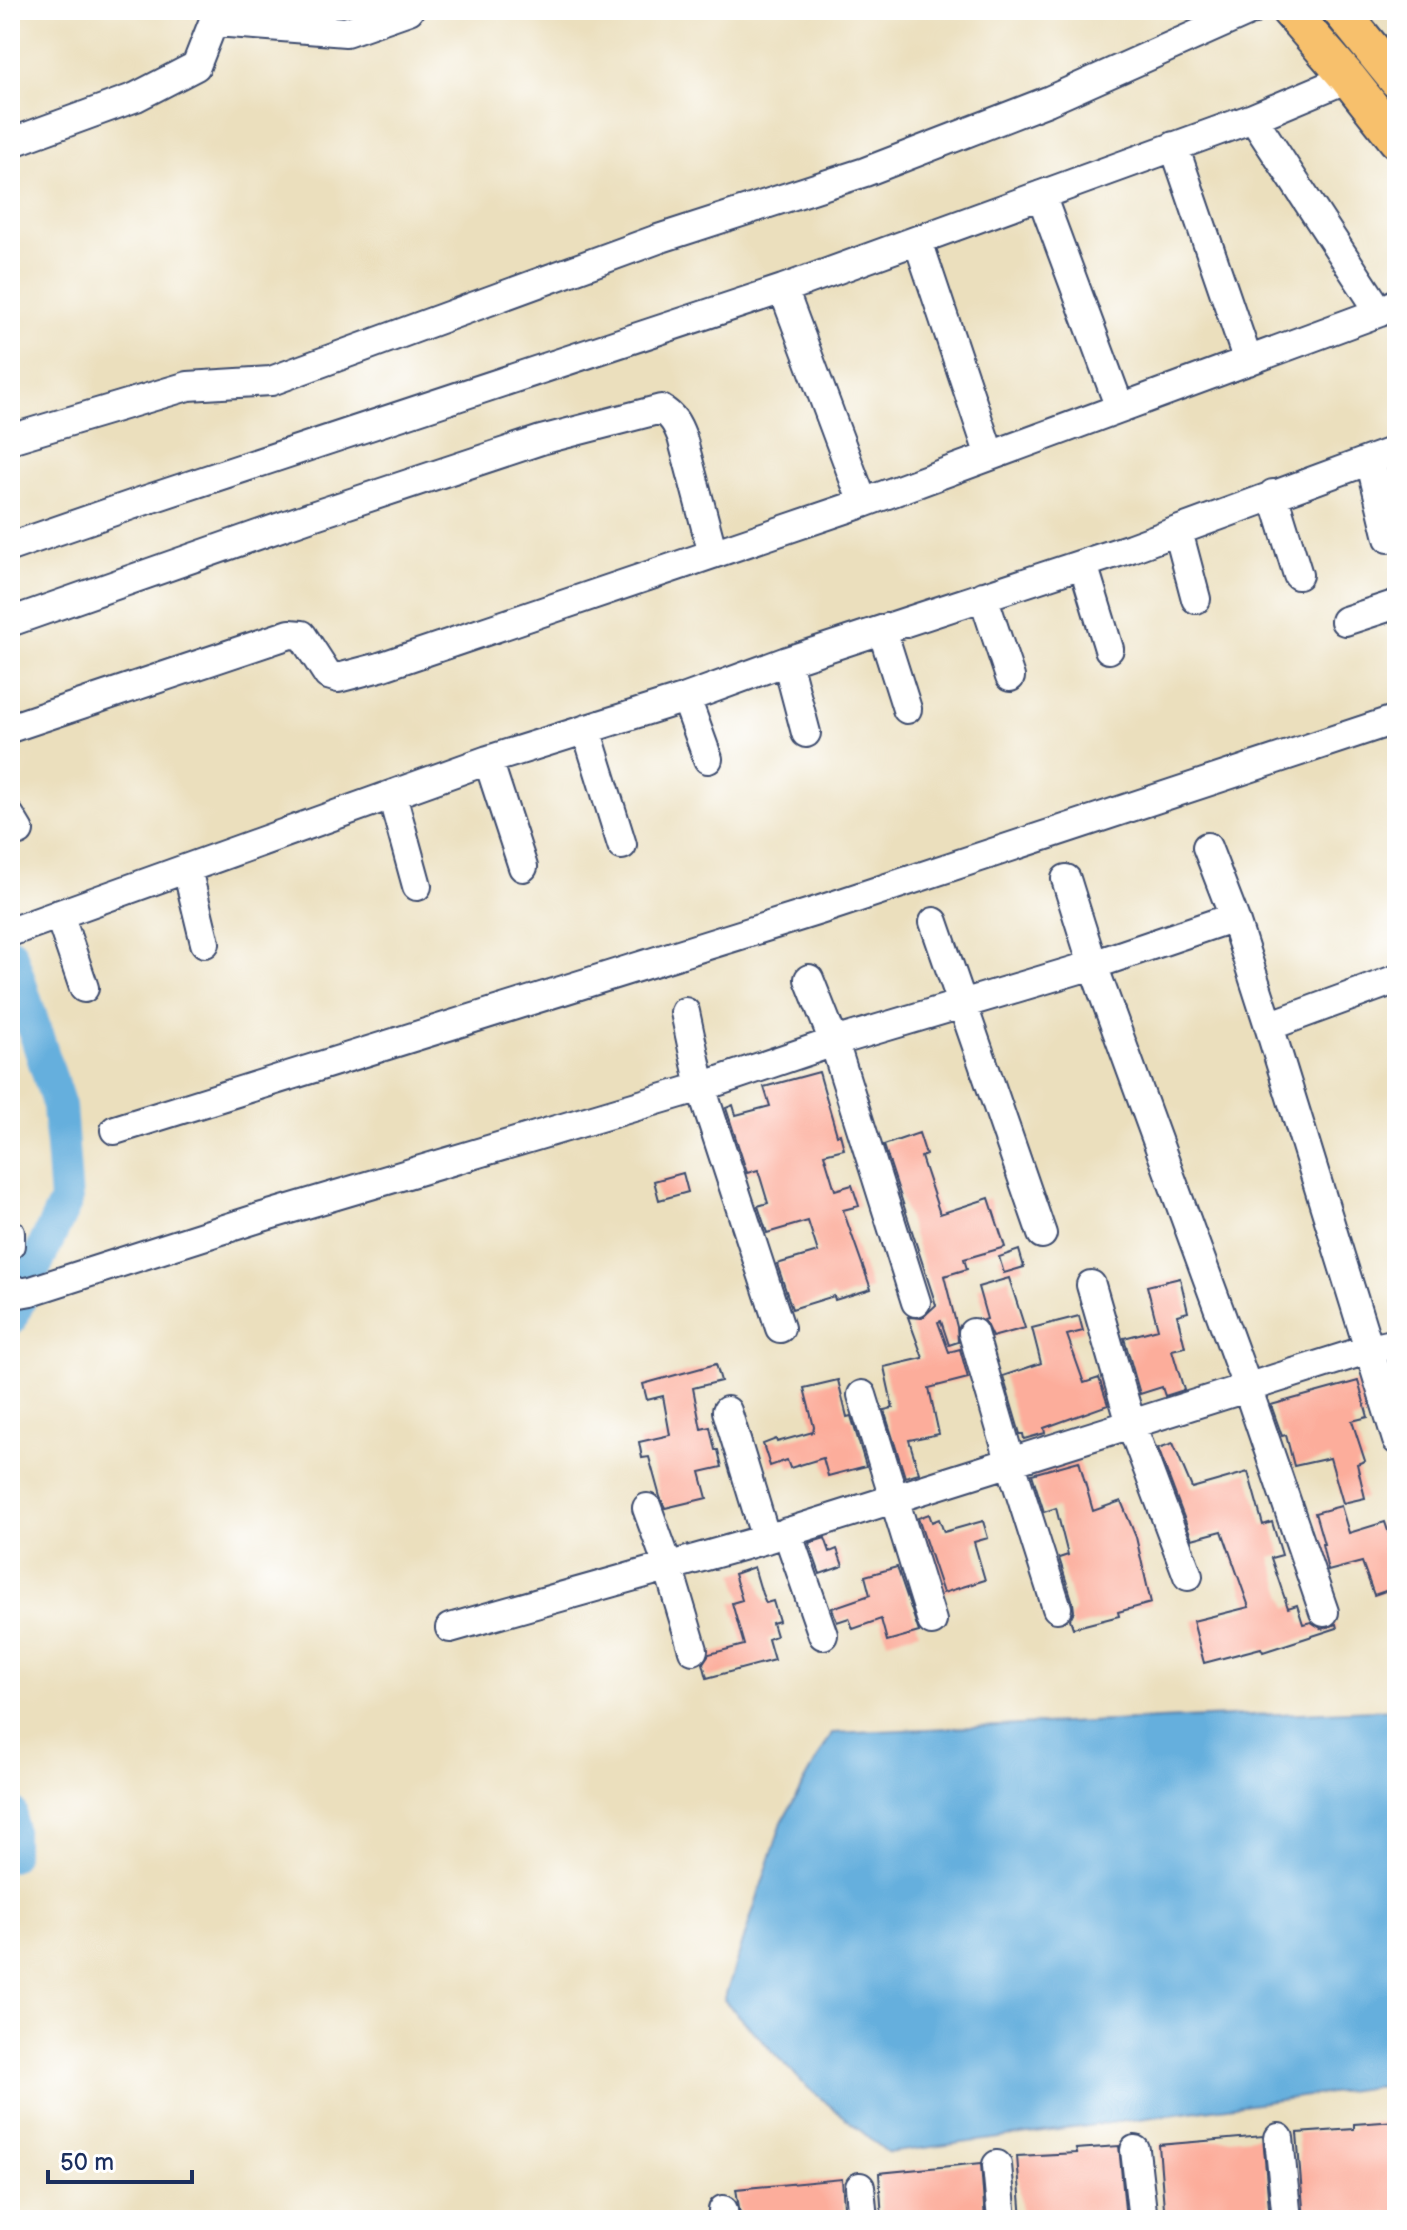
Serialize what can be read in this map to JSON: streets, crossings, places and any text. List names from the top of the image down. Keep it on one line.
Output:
{"scale_bar":"50 m"}
